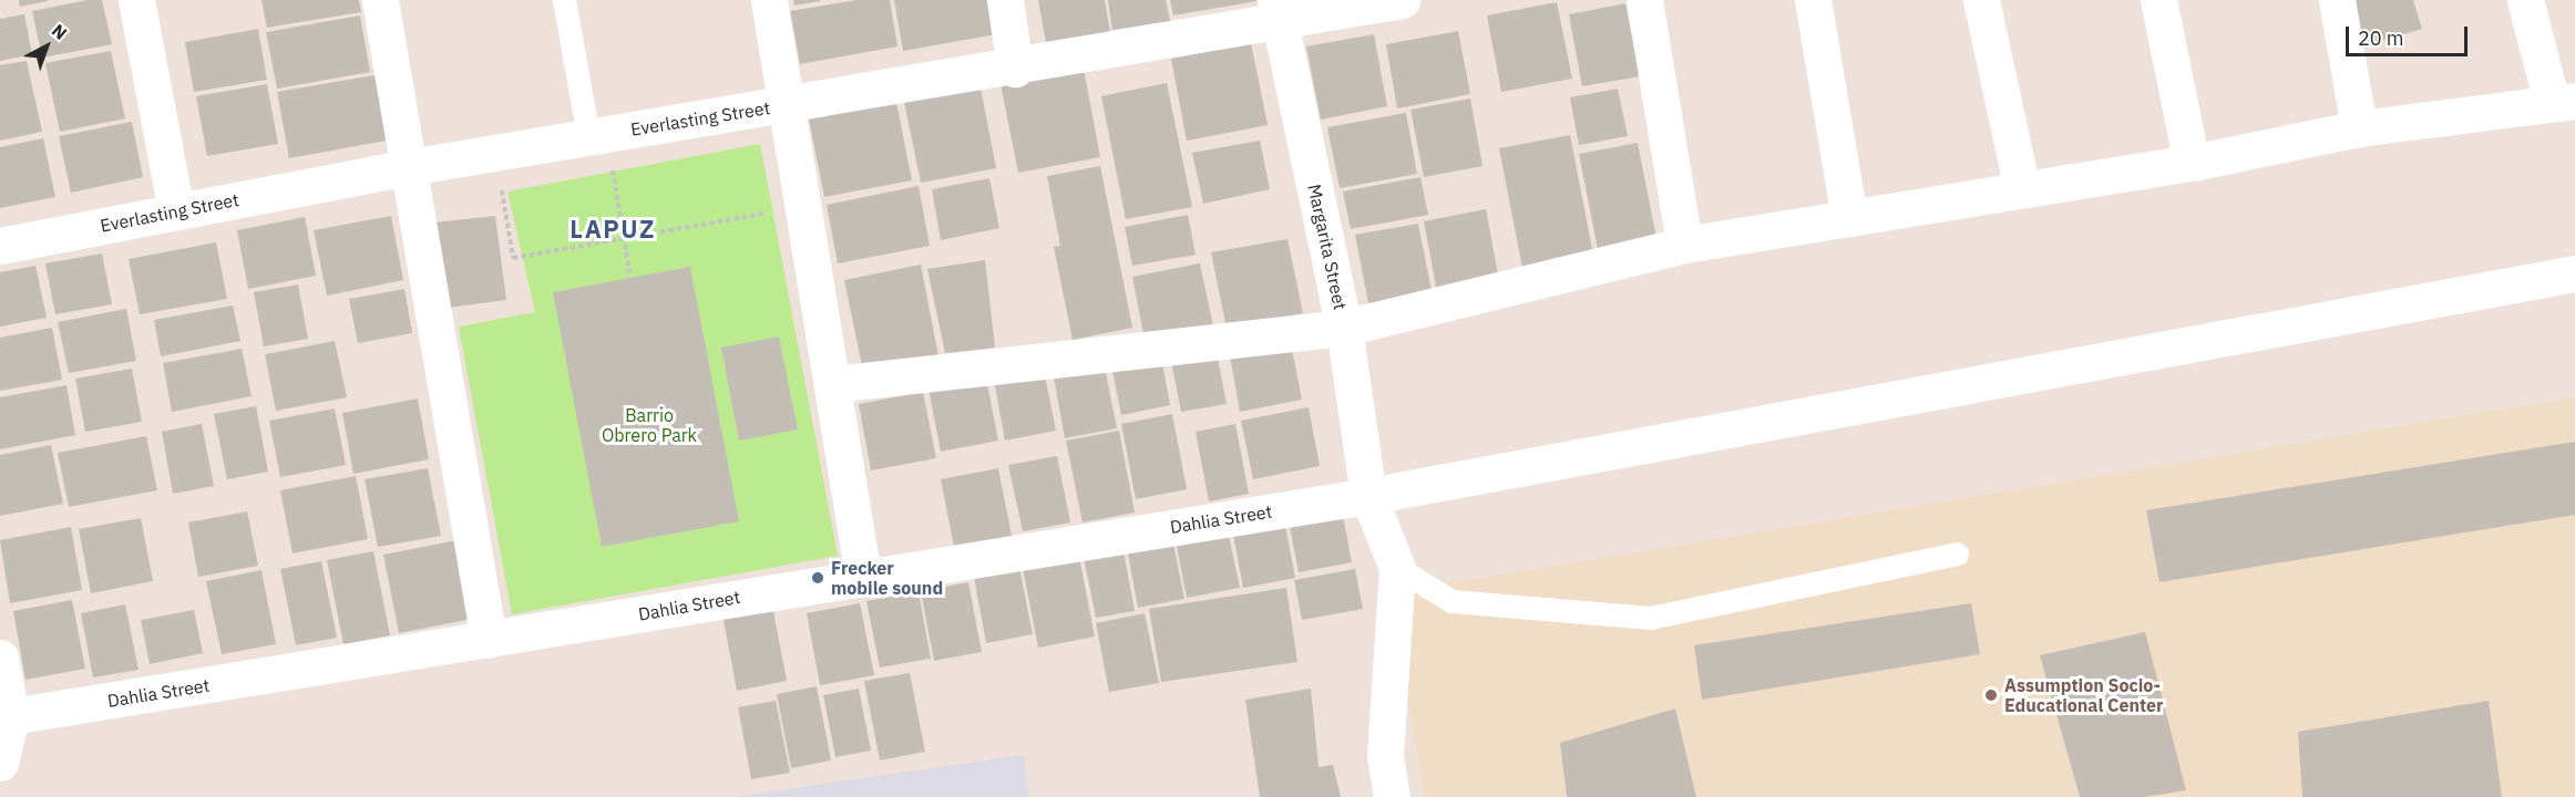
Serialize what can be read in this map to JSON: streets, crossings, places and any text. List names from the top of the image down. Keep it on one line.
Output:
{"streets":{"street":["Everlasting Street","Margarita Street","Dahlia Street"]},"crossings":[["Everlasting Street","Margarita Street"],["Margarita Street","Dahlia Street"]],"districts":["LAPUZ"],"parks":["Barrio Obrero Park"],"places":["Frecker mobile sound","Assumption Socio- Educational Center"],"scale_bar":"20 m","north":"top right"}
